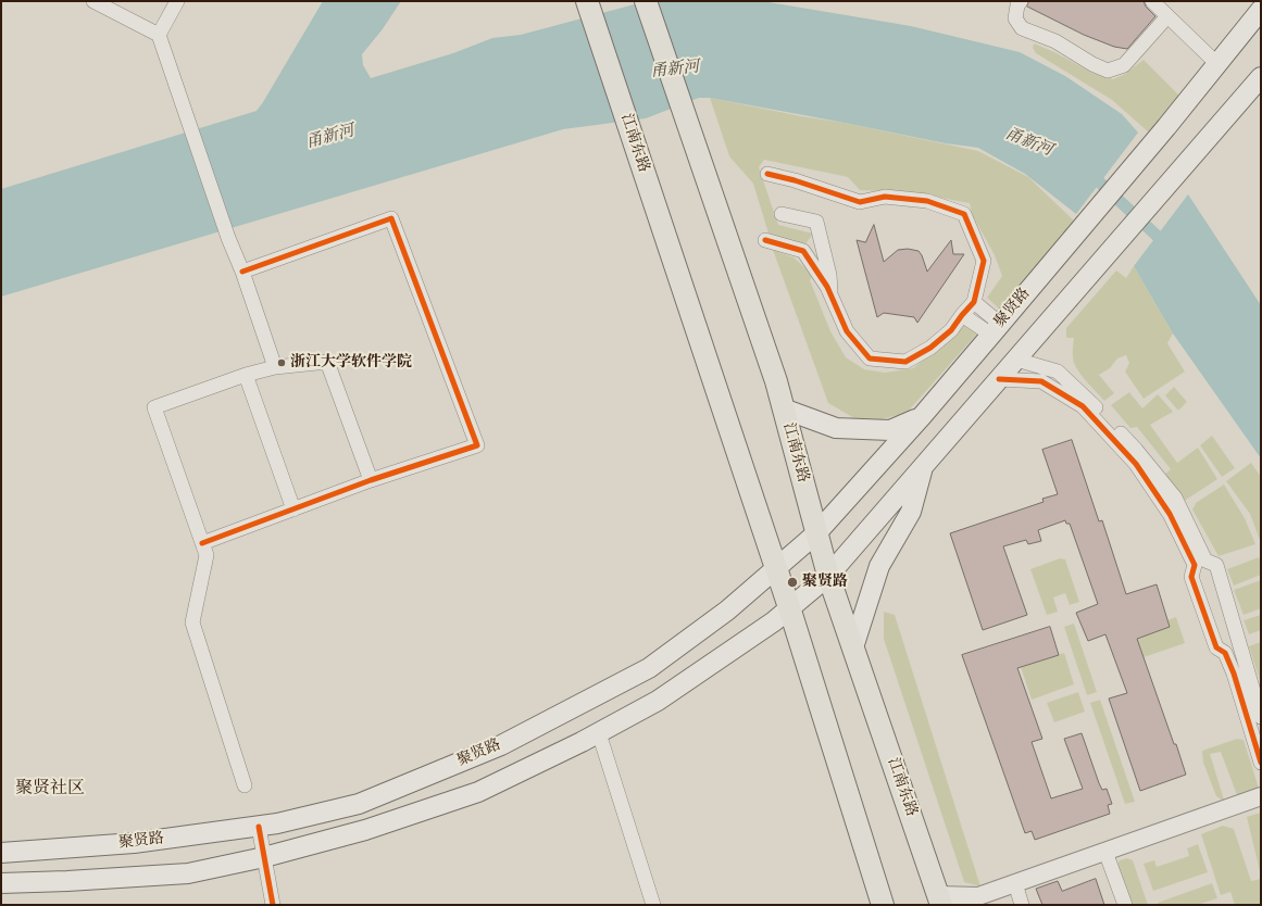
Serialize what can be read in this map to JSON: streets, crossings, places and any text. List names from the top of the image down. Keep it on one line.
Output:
{"streets":{"main road":["江南东路","聚贤路"]},"crossings":[["江南东路","聚贤路"]],"districts":["聚贤社区"],"water":["甬新河"],"places":["浙江大学软件学院","聚贤路"]}
